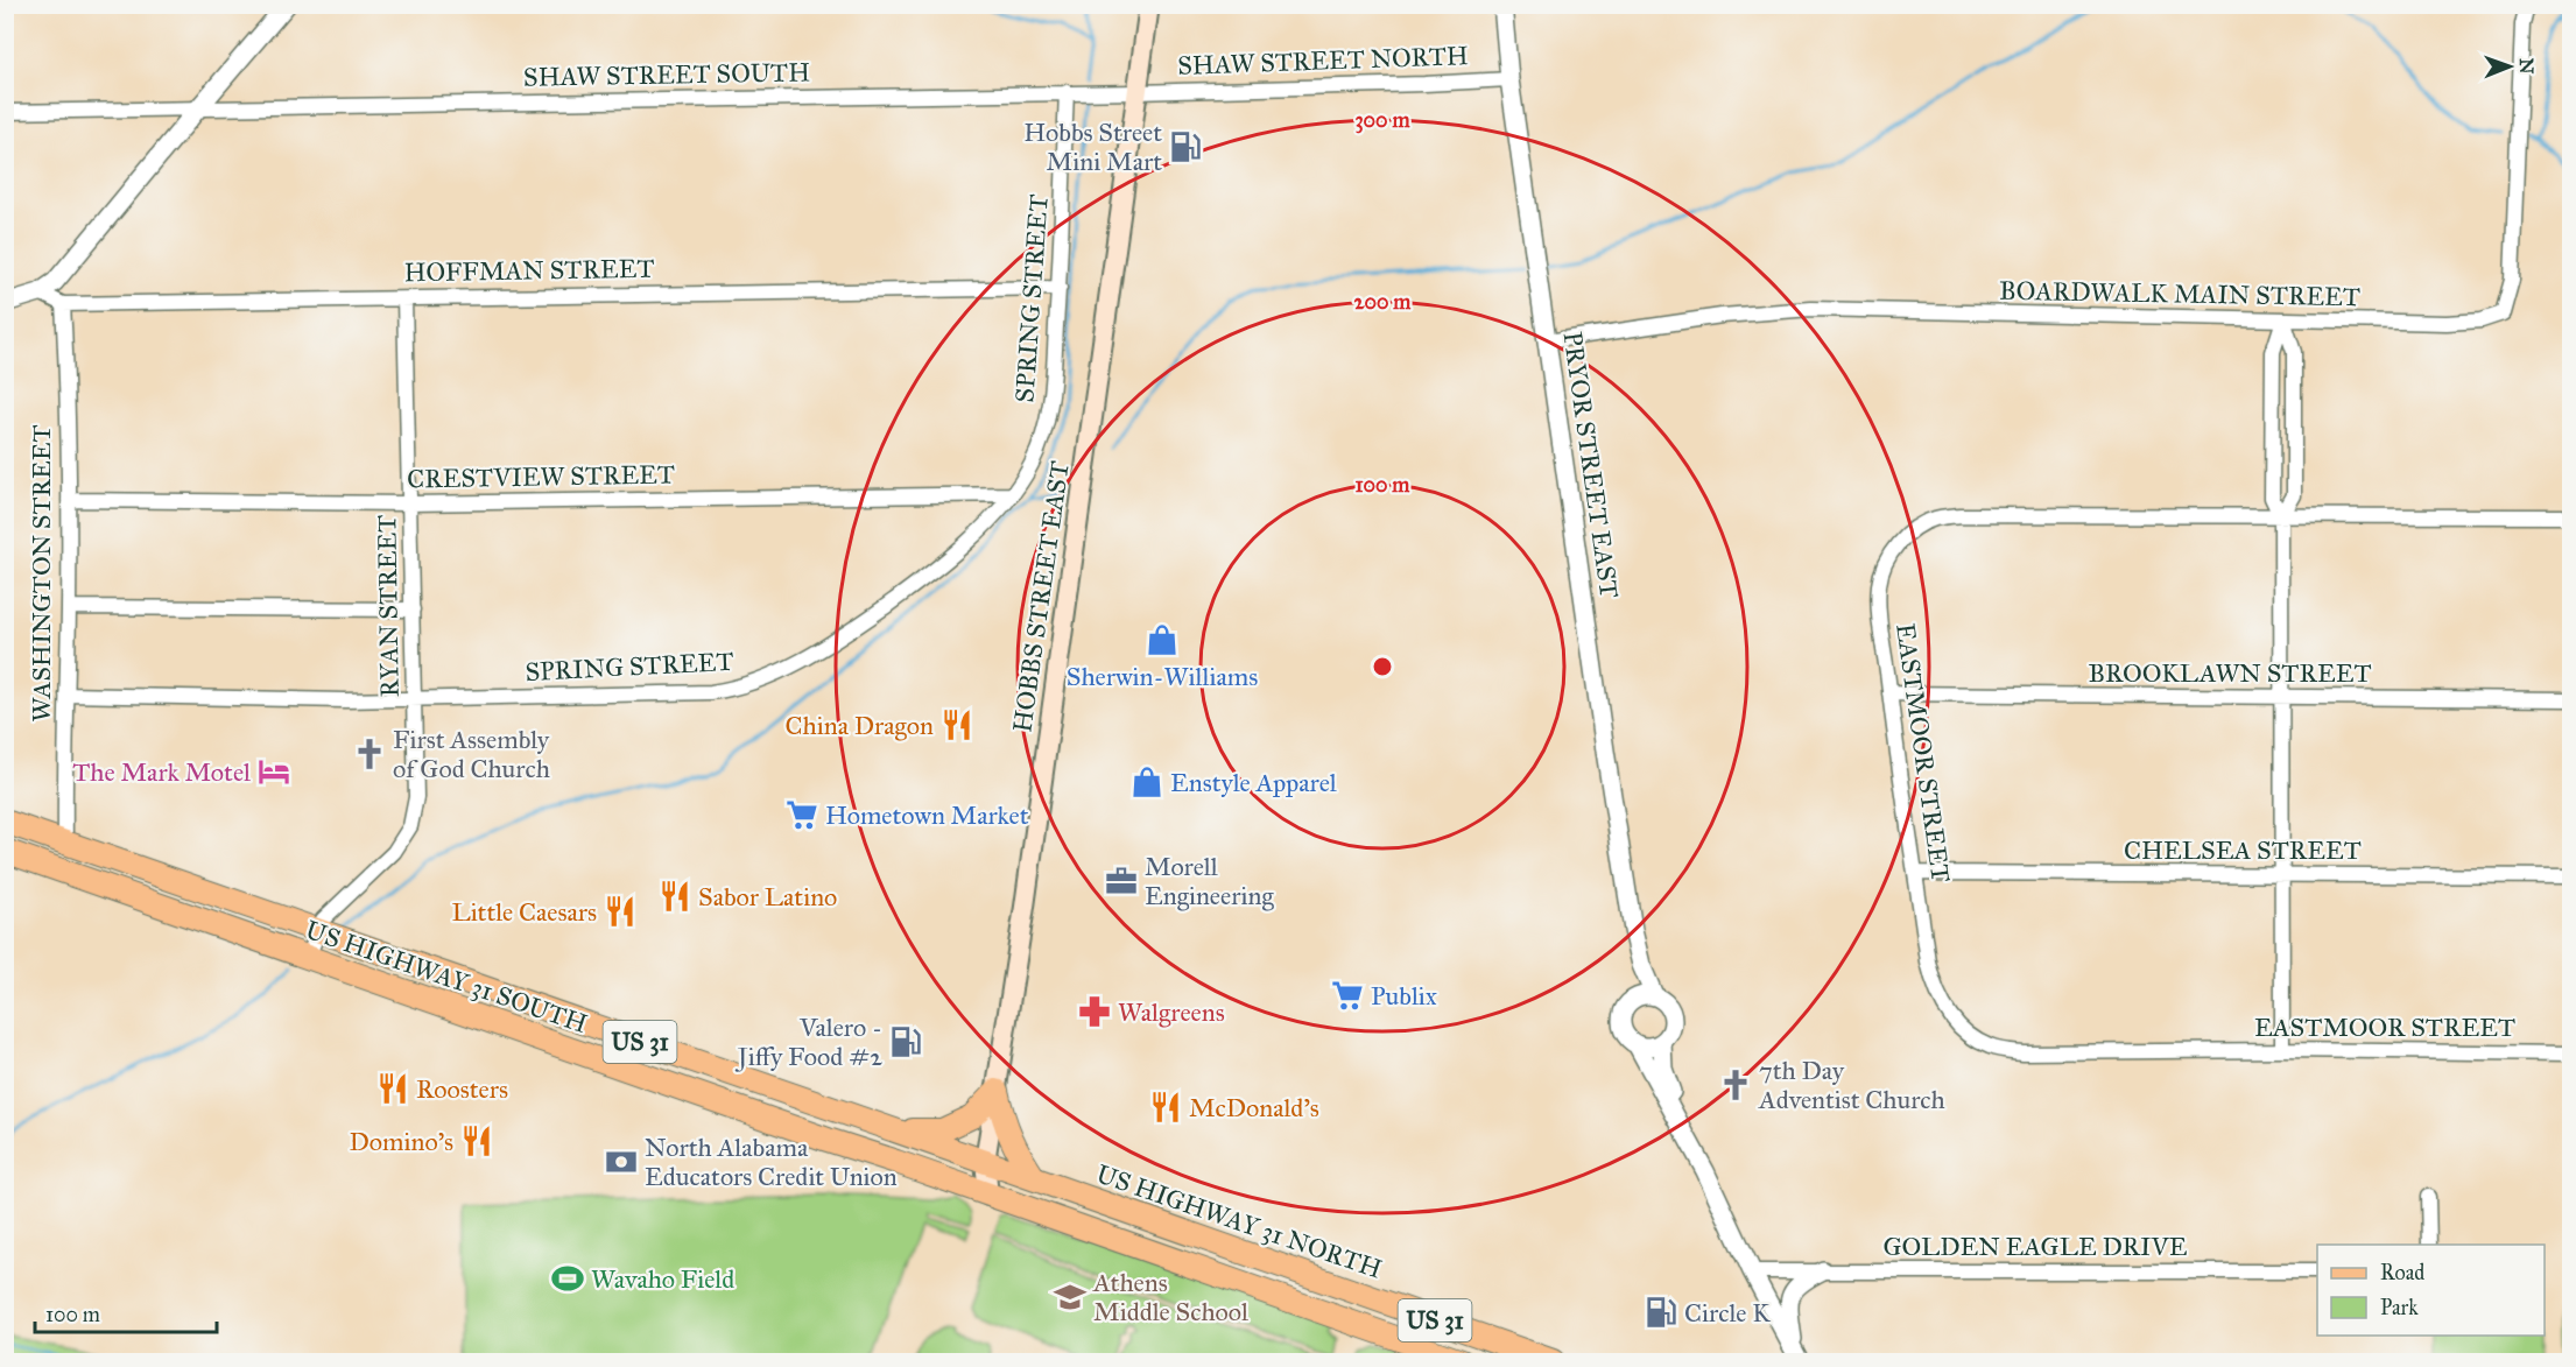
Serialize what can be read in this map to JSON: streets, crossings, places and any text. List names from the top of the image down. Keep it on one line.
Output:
{"streets":{"main road":["HOBBS STREET EAST","US HIGHWAY 31 SOUTH","US 31","US HIGHWAY 31 NORTH"],"street":["SHAW STREET NORTH","SHAW STREET SOUTH","HOFFMAN STREET","BOARDWALK MAIN STREET","SPRING STREET","PRYOR STREET EAST","CRESTVIEW STREET","WASHINGTON STREET","RYAN STREET","BROOKLAWN STREET","EASTMOOR STREET","CHELSEA STREET","GOLDEN EAGLE DRIVE"]},"crossings":[["SHAW STREET NORTH","SHAW STREET SOUTH"],["SHAW STREET NORTH","PRYOR STREET EAST"],["SHAW STREET NORTH","HOBBS STREET EAST"],["SHAW STREET SOUTH","SPRING STREET"],["SHAW STREET SOUTH","HOBBS STREET EAST"],["HOFFMAN STREET","SPRING STREET"],["HOFFMAN STREET","WASHINGTON STREET"],["HOFFMAN STREET","RYAN STREET"],["BOARDWALK MAIN STREET","PRYOR STREET EAST"],["SPRING STREET","CRESTVIEW STREET"],["SPRING STREET","WASHINGTON STREET"],["SPRING STREET","RYAN STREET"],["CRESTVIEW STREET","WASHINGTON STREET"],["CRESTVIEW STREET","RYAN STREET"],["WASHINGTON STREET","US HIGHWAY 31 SOUTH"],["HOBBS STREET EAST","US HIGHWAY 31 SOUTH"],["HOBBS STREET EAST","US 31"],["HOBBS STREET EAST","US HIGHWAY 31 NORTH"],["RYAN STREET","US HIGHWAY 31 SOUTH"],["BROOKLAWN STREET","EASTMOOR STREET"],["EASTMOOR STREET","CHELSEA STREET"],["US HIGHWAY 31 SOUTH","US 31"],["US HIGHWAY 31 SOUTH","US HIGHWAY 31 NORTH"]],"places":{"fuel station":["Hobbs Street Mini Mart","Valero - Jiffy Food #2","Circle K"],"shop":["Sherwin-Williams","Enstyle Apparel"],"restaurant":["China Dragon","Sabor Latino","Little Caesars","Roosters","McDonald's","Domino's"],"church":["First Assembly of God Church","7th Day Adventist Church"],"hotel":["The Mark Motel"],"supermarket":["Hometown Market","Publix"],"office":["Morell Engineering"],"pharmacy":["Walgreens"],"bank":["North Alabama Educators Credit Union"],"sports":["Wavaho Field"],"school or university":["Athens Middle School"]},"legend":["Road","Park"],"scale_bar":"100 m","north":"right","rings":["300 m","200 m","100 m"]}
